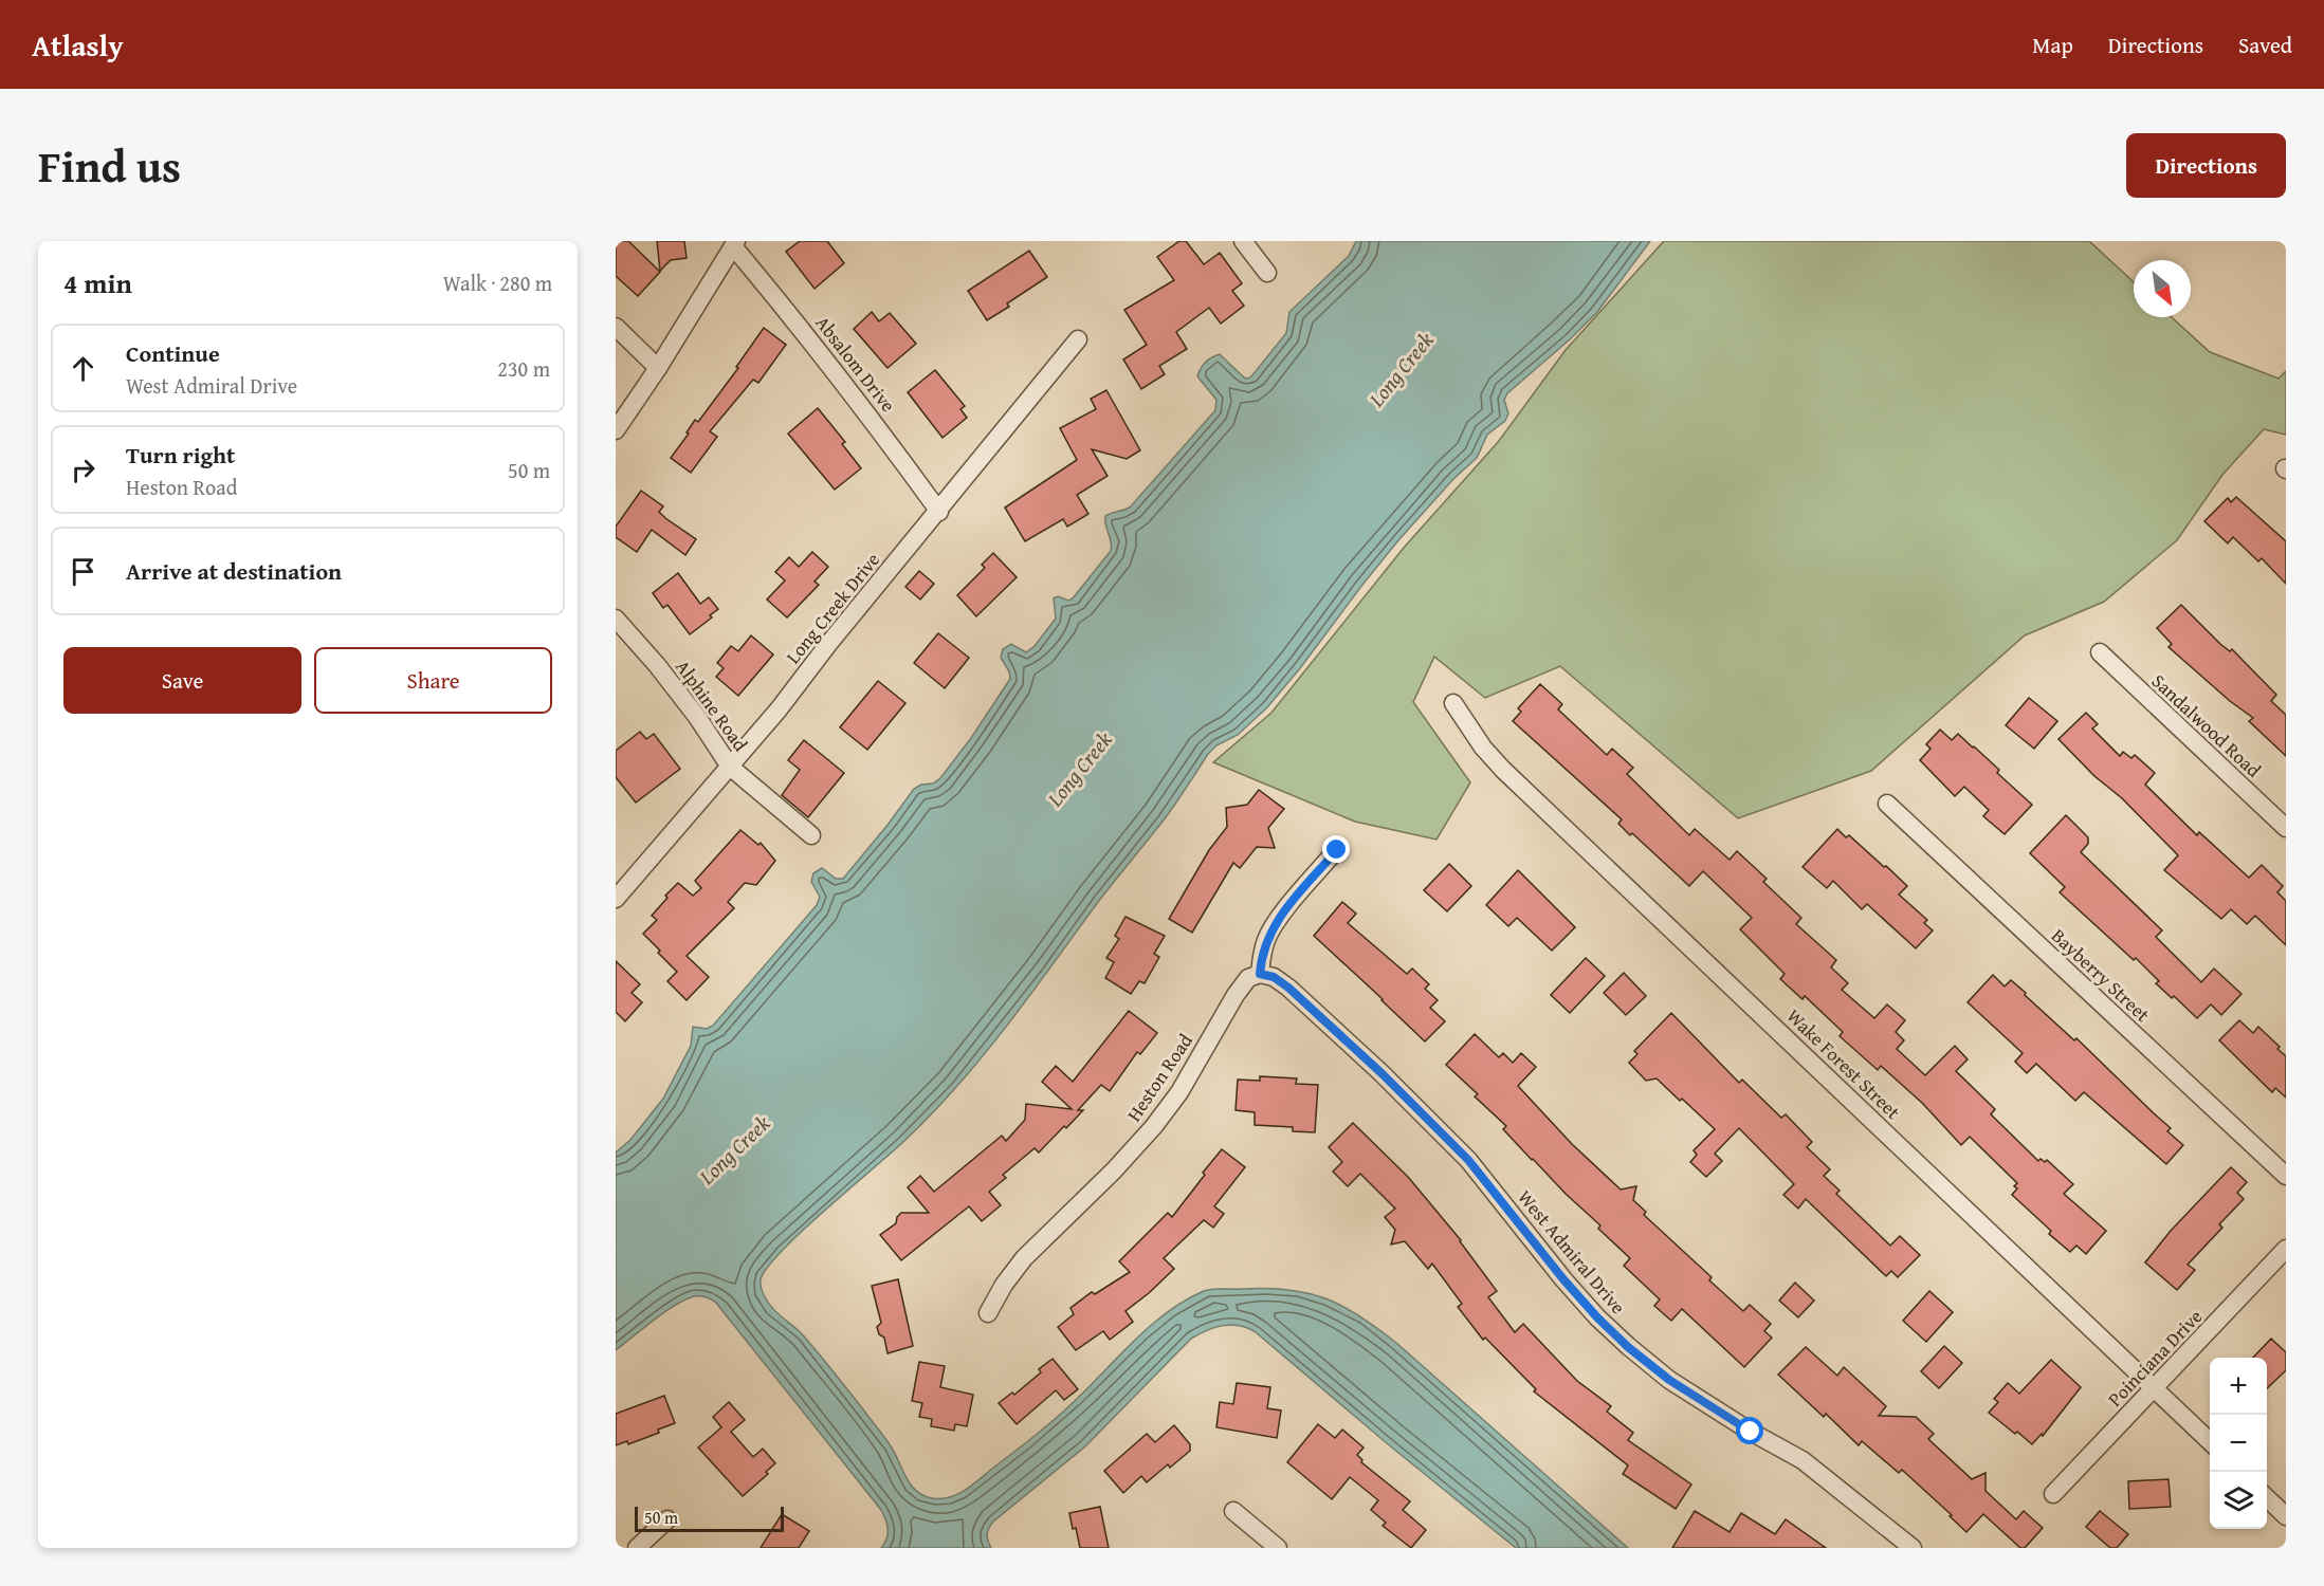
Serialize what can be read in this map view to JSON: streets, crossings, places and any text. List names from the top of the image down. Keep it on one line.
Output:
{"streets":{"street":["Absalom Drive","Long Creek Drive","Alphine Road","Sandalwood Road","Bayberry Street","Wake Forest Street","Heston Road","West Admiral Drive","Poinciana Drive"]},"crossings":[["Absalom Drive","Long Creek Drive"],["Long Creek Drive","Alphine Road"],["Wake Forest Street","Poinciana Drive"],["Heston Road","West Admiral Drive"]],"water":["Long Creek"],"scale_bar":"50 m","north":"bottom right","page":{"header":"Atlasly","nav":["Map","Directions","Saved"],"title":"Find us","buttons":["Directions",["Save","Share"]],"heading":["4 min","Walk · 280 m"],"list":[["Continue","West Admiral Drive","230 m"],["Turn right","Heston Road","50 m"],"Arrive at destination"],"map_buttons":["+","−"],"scale":"50 m"}}
